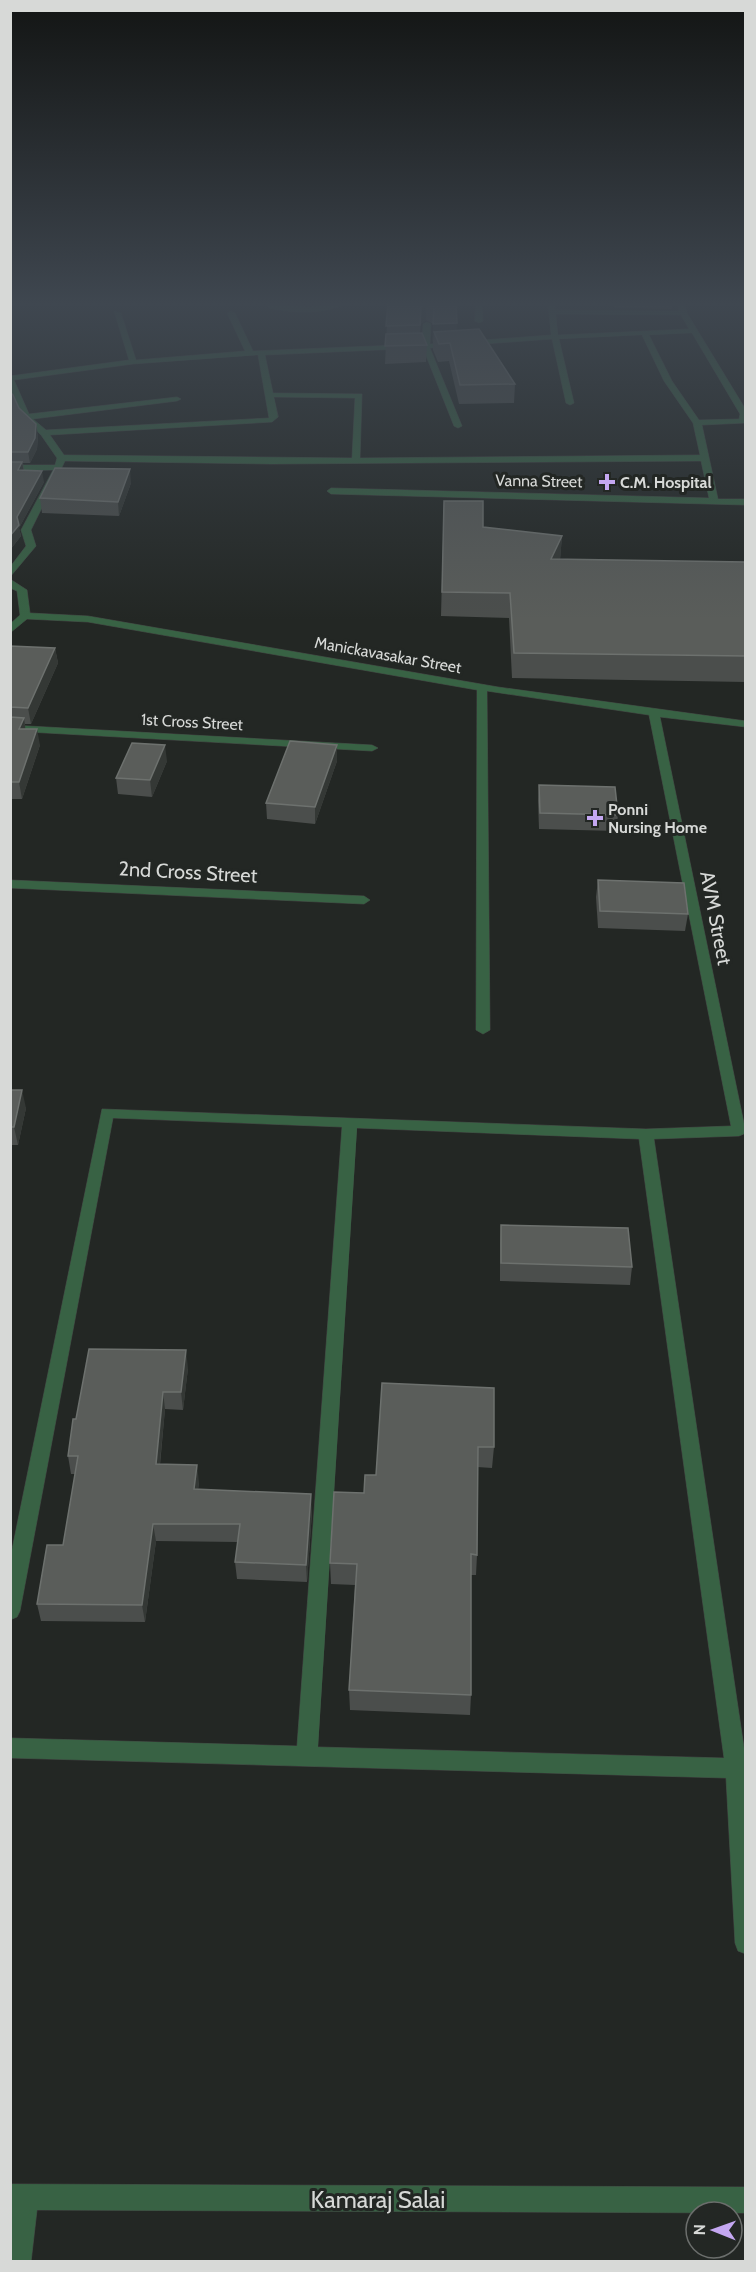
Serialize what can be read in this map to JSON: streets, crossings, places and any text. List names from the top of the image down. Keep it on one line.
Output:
{"streets":{"street":["Vanna Street","Manickavasakar Street","1st Cross Street","2nd Cross Street","AVM Street","Kamaraj Salai"]},"crossings":[["Manickavasakar Street","AVM Street"]],"places":{"health":["C.M. Hospital","Ponni Nursing Home"]},"north":"left"}
